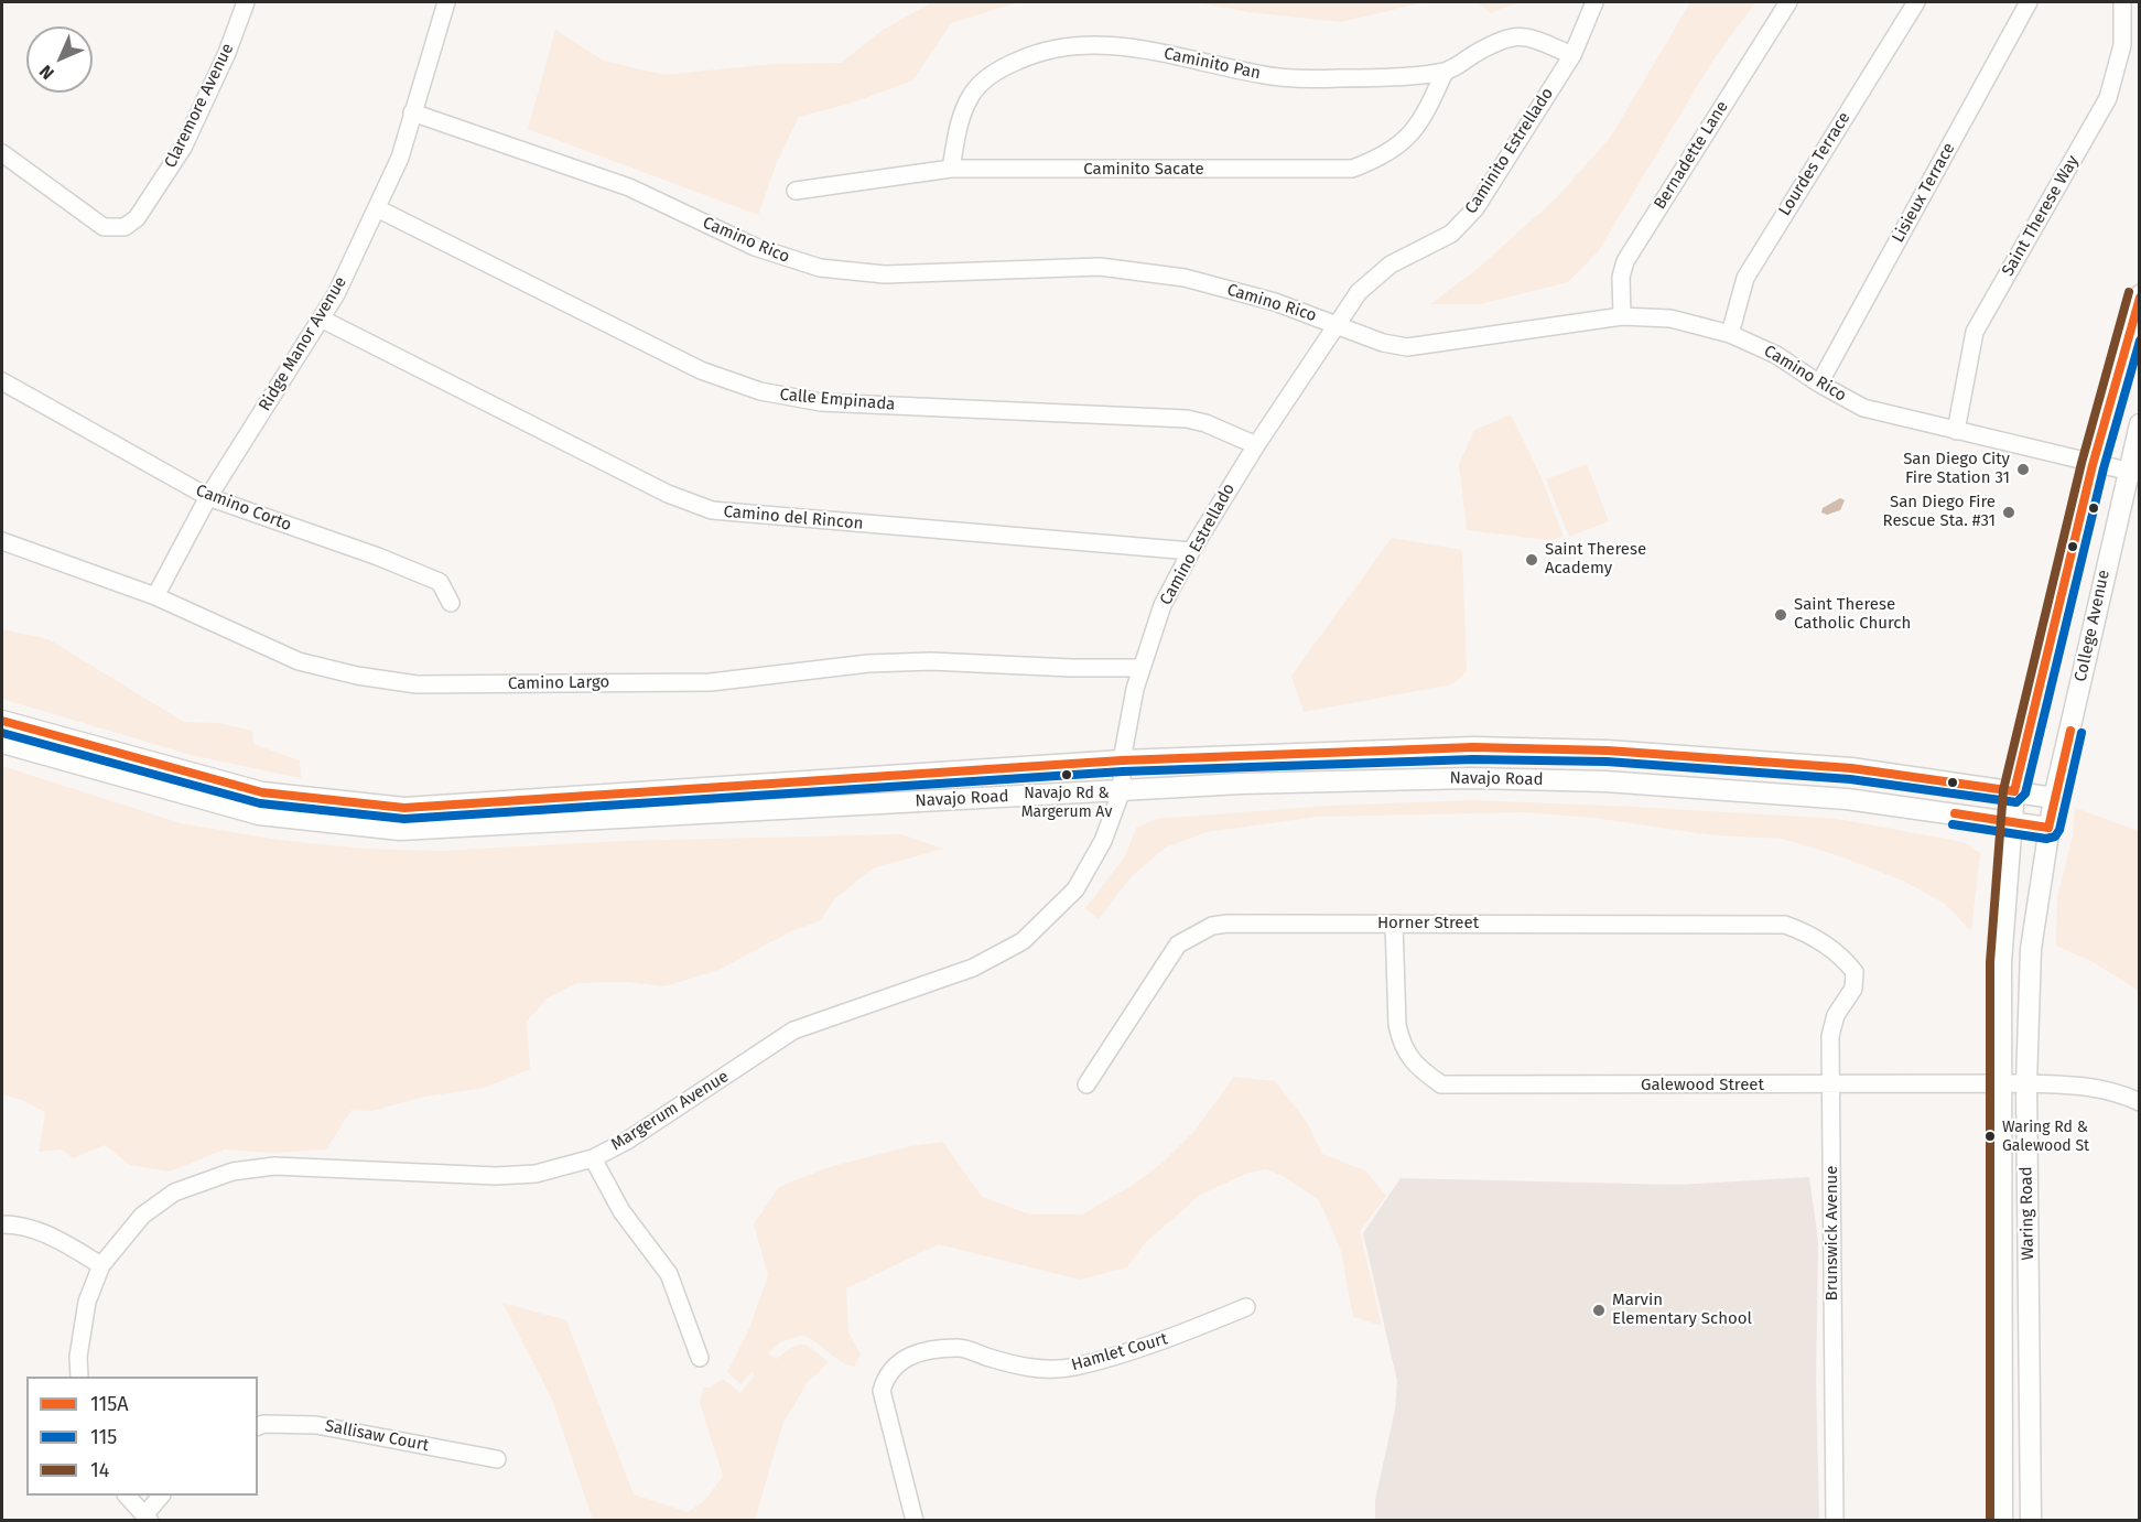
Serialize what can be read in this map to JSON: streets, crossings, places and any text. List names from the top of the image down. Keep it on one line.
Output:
{"streets":{"main road":["College Avenue","Navajo Road","Waring Road"],"street":["Caminito Pan","Claremore Avenue","Caminito Estrellado","Bernadette Lane","Lourdes Terrace","Caminito Sacate","Lisieux Terrace","Saint Therese Way","Camino Rico","Ridge Manor Avenue","Calle Empinada","Camino Corto","Camino del Rincon","Camino Estrellado","Camino Largo","Horner Street","Galewood Street","Margerum Avenue","Brunswick Avenue","Hamlet Court","Sallisaw Court"]},"crossings":[["Caminito Pan","Caminito Estrellado"],["Caminito Pan","Caminito Sacate"],["Caminito Estrellado","Camino Rico"],["Caminito Estrellado","Camino Estrellado"],["Bernadette Lane","Camino Rico"],["Lourdes Terrace","Camino Rico"],["Lisieux Terrace","Camino Rico"],["Saint Therese Way","Camino Rico"],["Camino Rico","Ridge Manor Avenue"],["Camino Rico","Camino Estrellado"],["Camino Rico","College Avenue"],["Ridge Manor Avenue","Calle Empinada"],["Ridge Manor Avenue","Camino Corto"],["Ridge Manor Avenue","Camino del Rincon"],["Ridge Manor Avenue","Camino Largo"],["Calle Empinada","Camino Estrellado"],["Camino del Rincon","Camino Estrellado"],["Camino Estrellado","Camino Largo"],["Camino Estrellado","Navajo Road"],["Camino Estrellado","Margerum Avenue"],["College Avenue","Navajo Road"],["College Avenue","Waring Road"],["Navajo Road","Margerum Avenue"],["Navajo Road","Waring Road"],["Horner Street","Galewood Street"],["Horner Street","Brunswick Avenue"],["Galewood Street","Waring Road"],["Galewood Street","Brunswick Avenue"]],"places":["San Diego City Fire Station 31","San Diego Fire Rescue Sta. #31","Saint Therese Academy","Saint Therese Catholic Church","Navajo Rd & Margerum Av","Waring Rd & Galewood St","Marvin Elementary School"],"lines":["transit line 14","transit line 115A","transit line 115"],"legend":["115A","115","14"],"north":"bottom left"}
